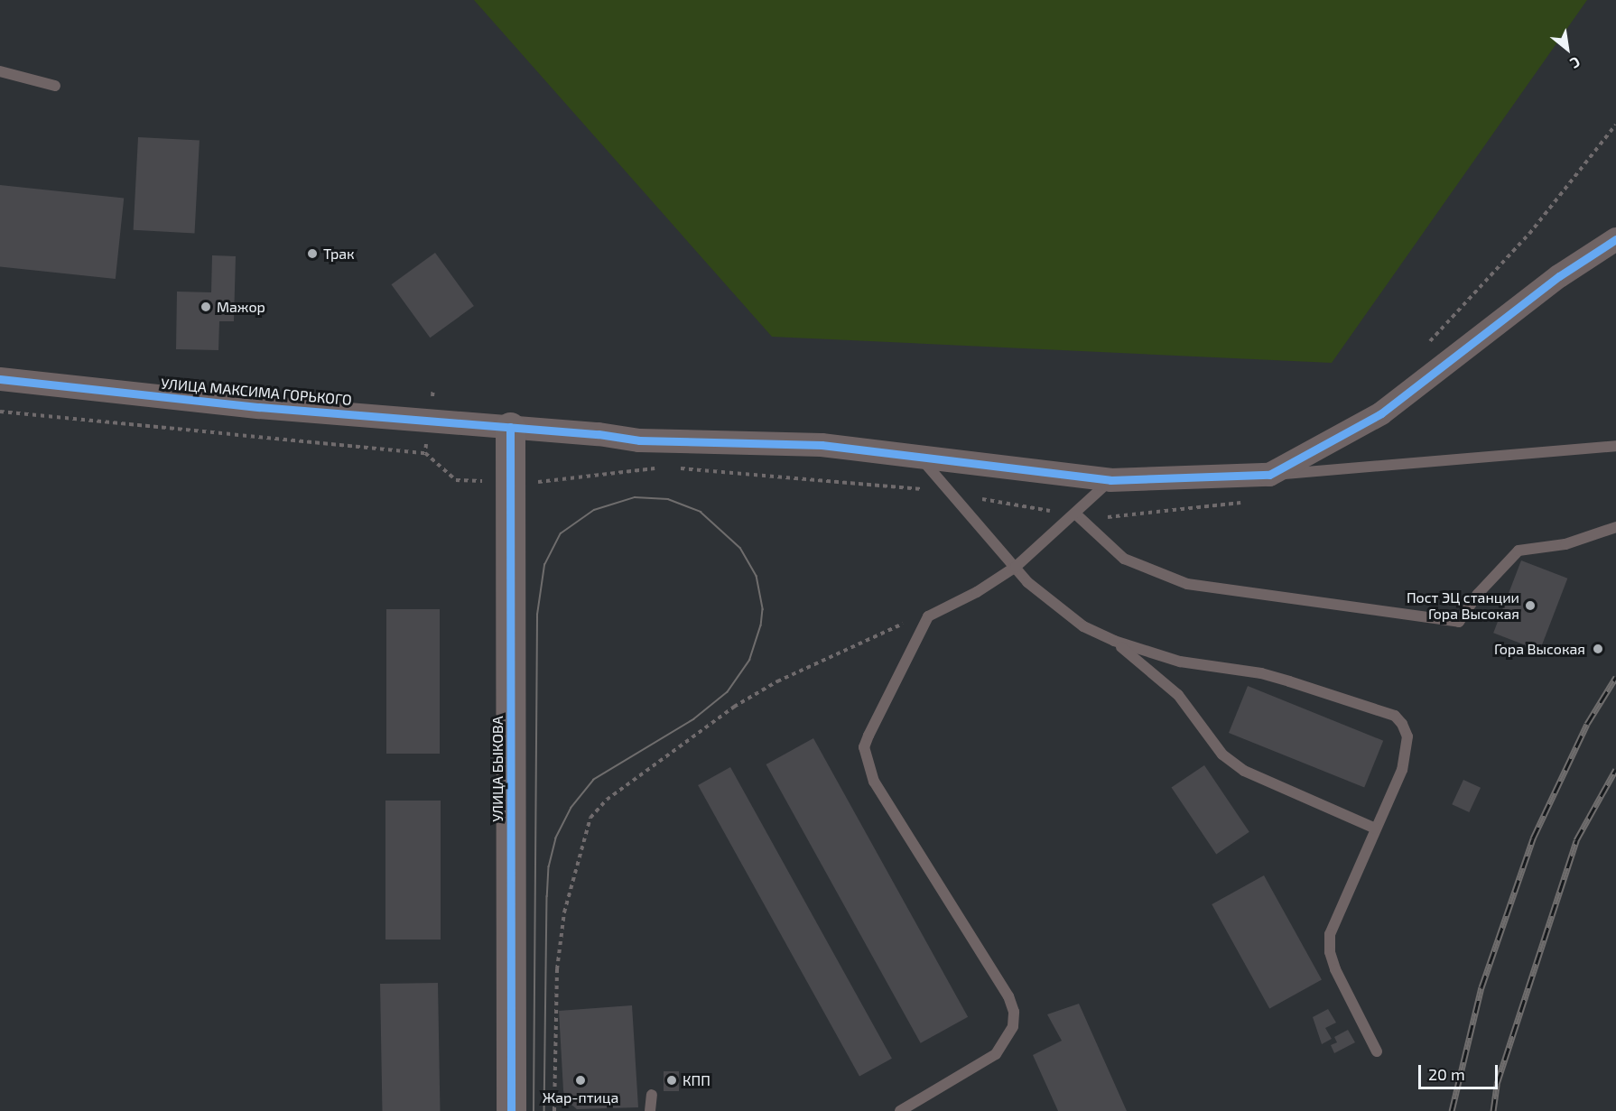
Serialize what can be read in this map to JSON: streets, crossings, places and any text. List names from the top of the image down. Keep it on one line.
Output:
{"streets":{"street":["УЛИЦА МАКСИМА ГОРЬКОГО","УЛИЦА БЫКОВА"]},"crossings":[["УЛИЦА МАКСИМА ГОРЬКОГО","УЛИЦА БЫКОВА"]],"places":["Трак","Мажор","Пост ЭЦ станции Гора Высокая","Гора Высокая","Жар-птица","КПП"],"scale_bar":"20 m","north":"bottom right"}
